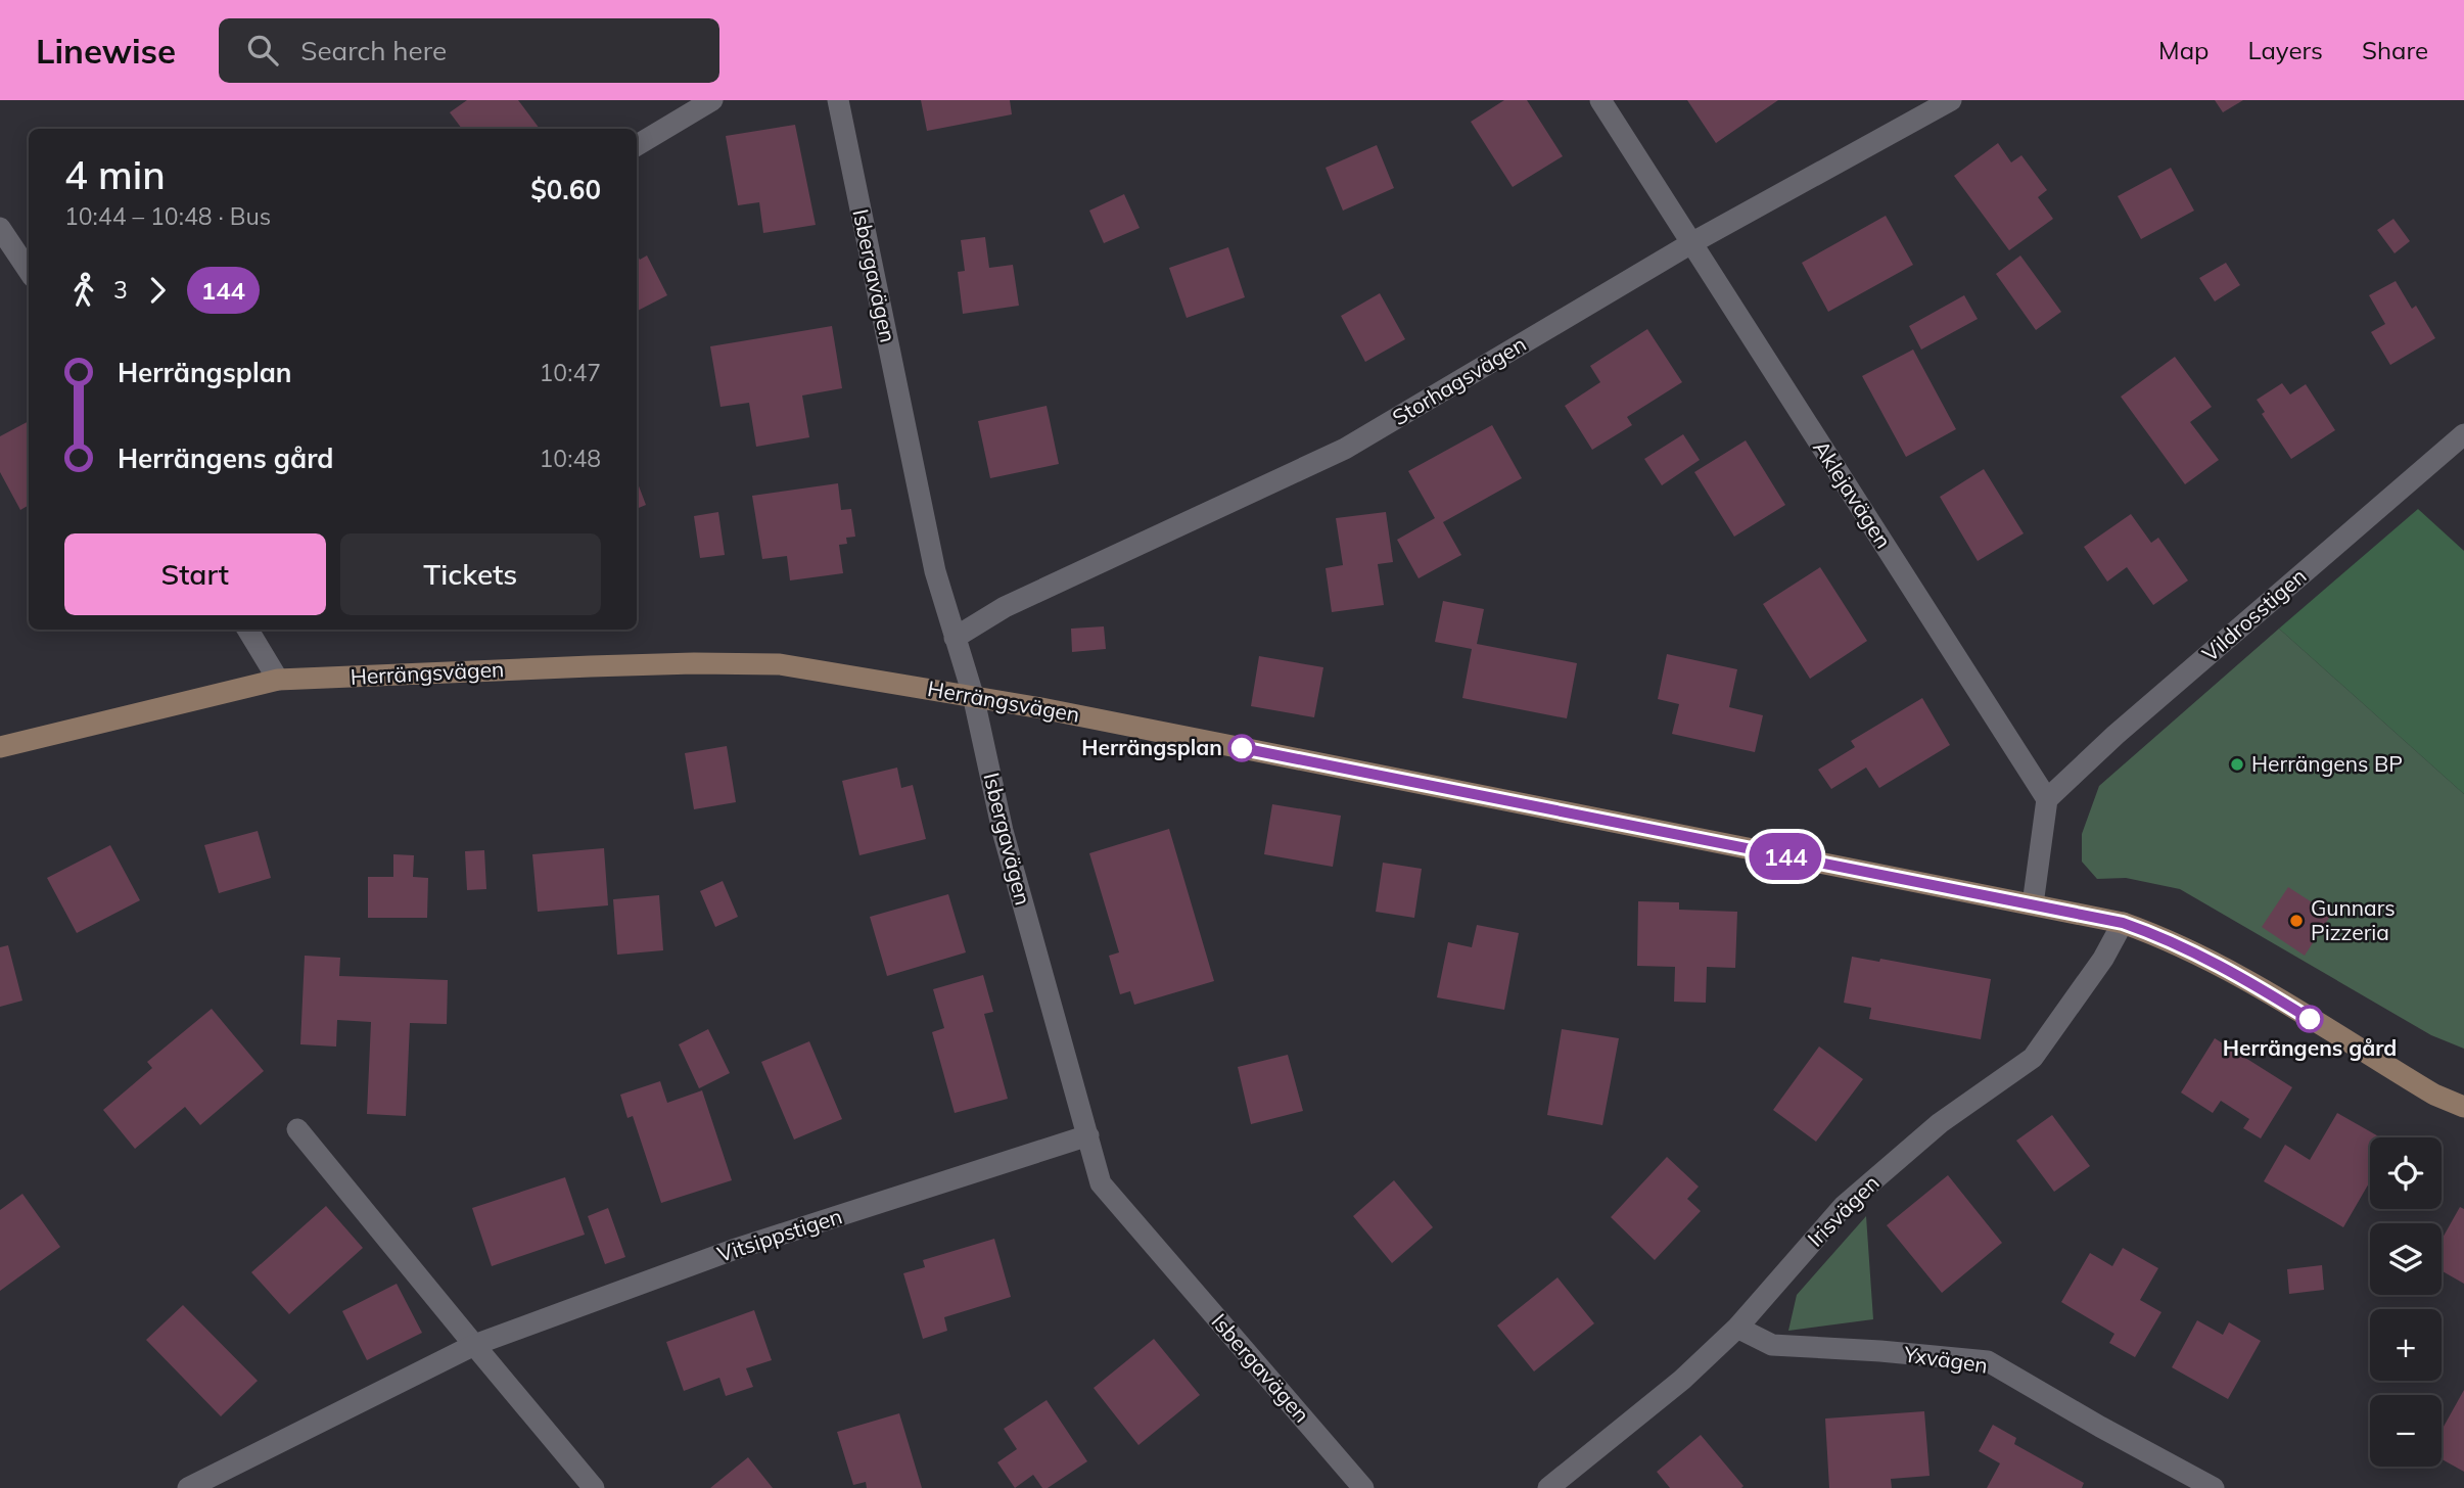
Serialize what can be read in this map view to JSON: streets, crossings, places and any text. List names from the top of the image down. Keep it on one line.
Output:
{"streets":{"street":["Isbergavägen","Storhagsvägen","Aklejavägen","Vildrosstigen","Herrängsvägen","Irisvägen","Vitsippstigen","Yxvägen"]},"crossings":[["Isbergavägen","Storhagsvägen"],["Isbergavägen","Herrängsvägen"],["Isbergavägen","Vitsippstigen"],["Storhagsvägen","Aklejavägen"],["Aklejavägen","Vildrosstigen"],["Herrängsvägen","Irisvägen"],["Irisvägen","Yxvägen"]],"places":["Herrängsplan","Herrängens BP","Gunnars Pizzeria","Herrängens gård"],"lines":["bus line 144"],"page":{"header":"Linewise","search":"Search here","nav":["Map","Layers","Share"],"on_map":"144","heading":["4 min","10:44 – 10:48 · Bus","$0.60"],"legs":["3","144"],"list":[{"name":"Herrängsplan","value":"10:47"},{"name":"Herrängens gård","value":"10:48"}],"buttons":["Start","Tickets"],"map_buttons":["+","−"]}}
